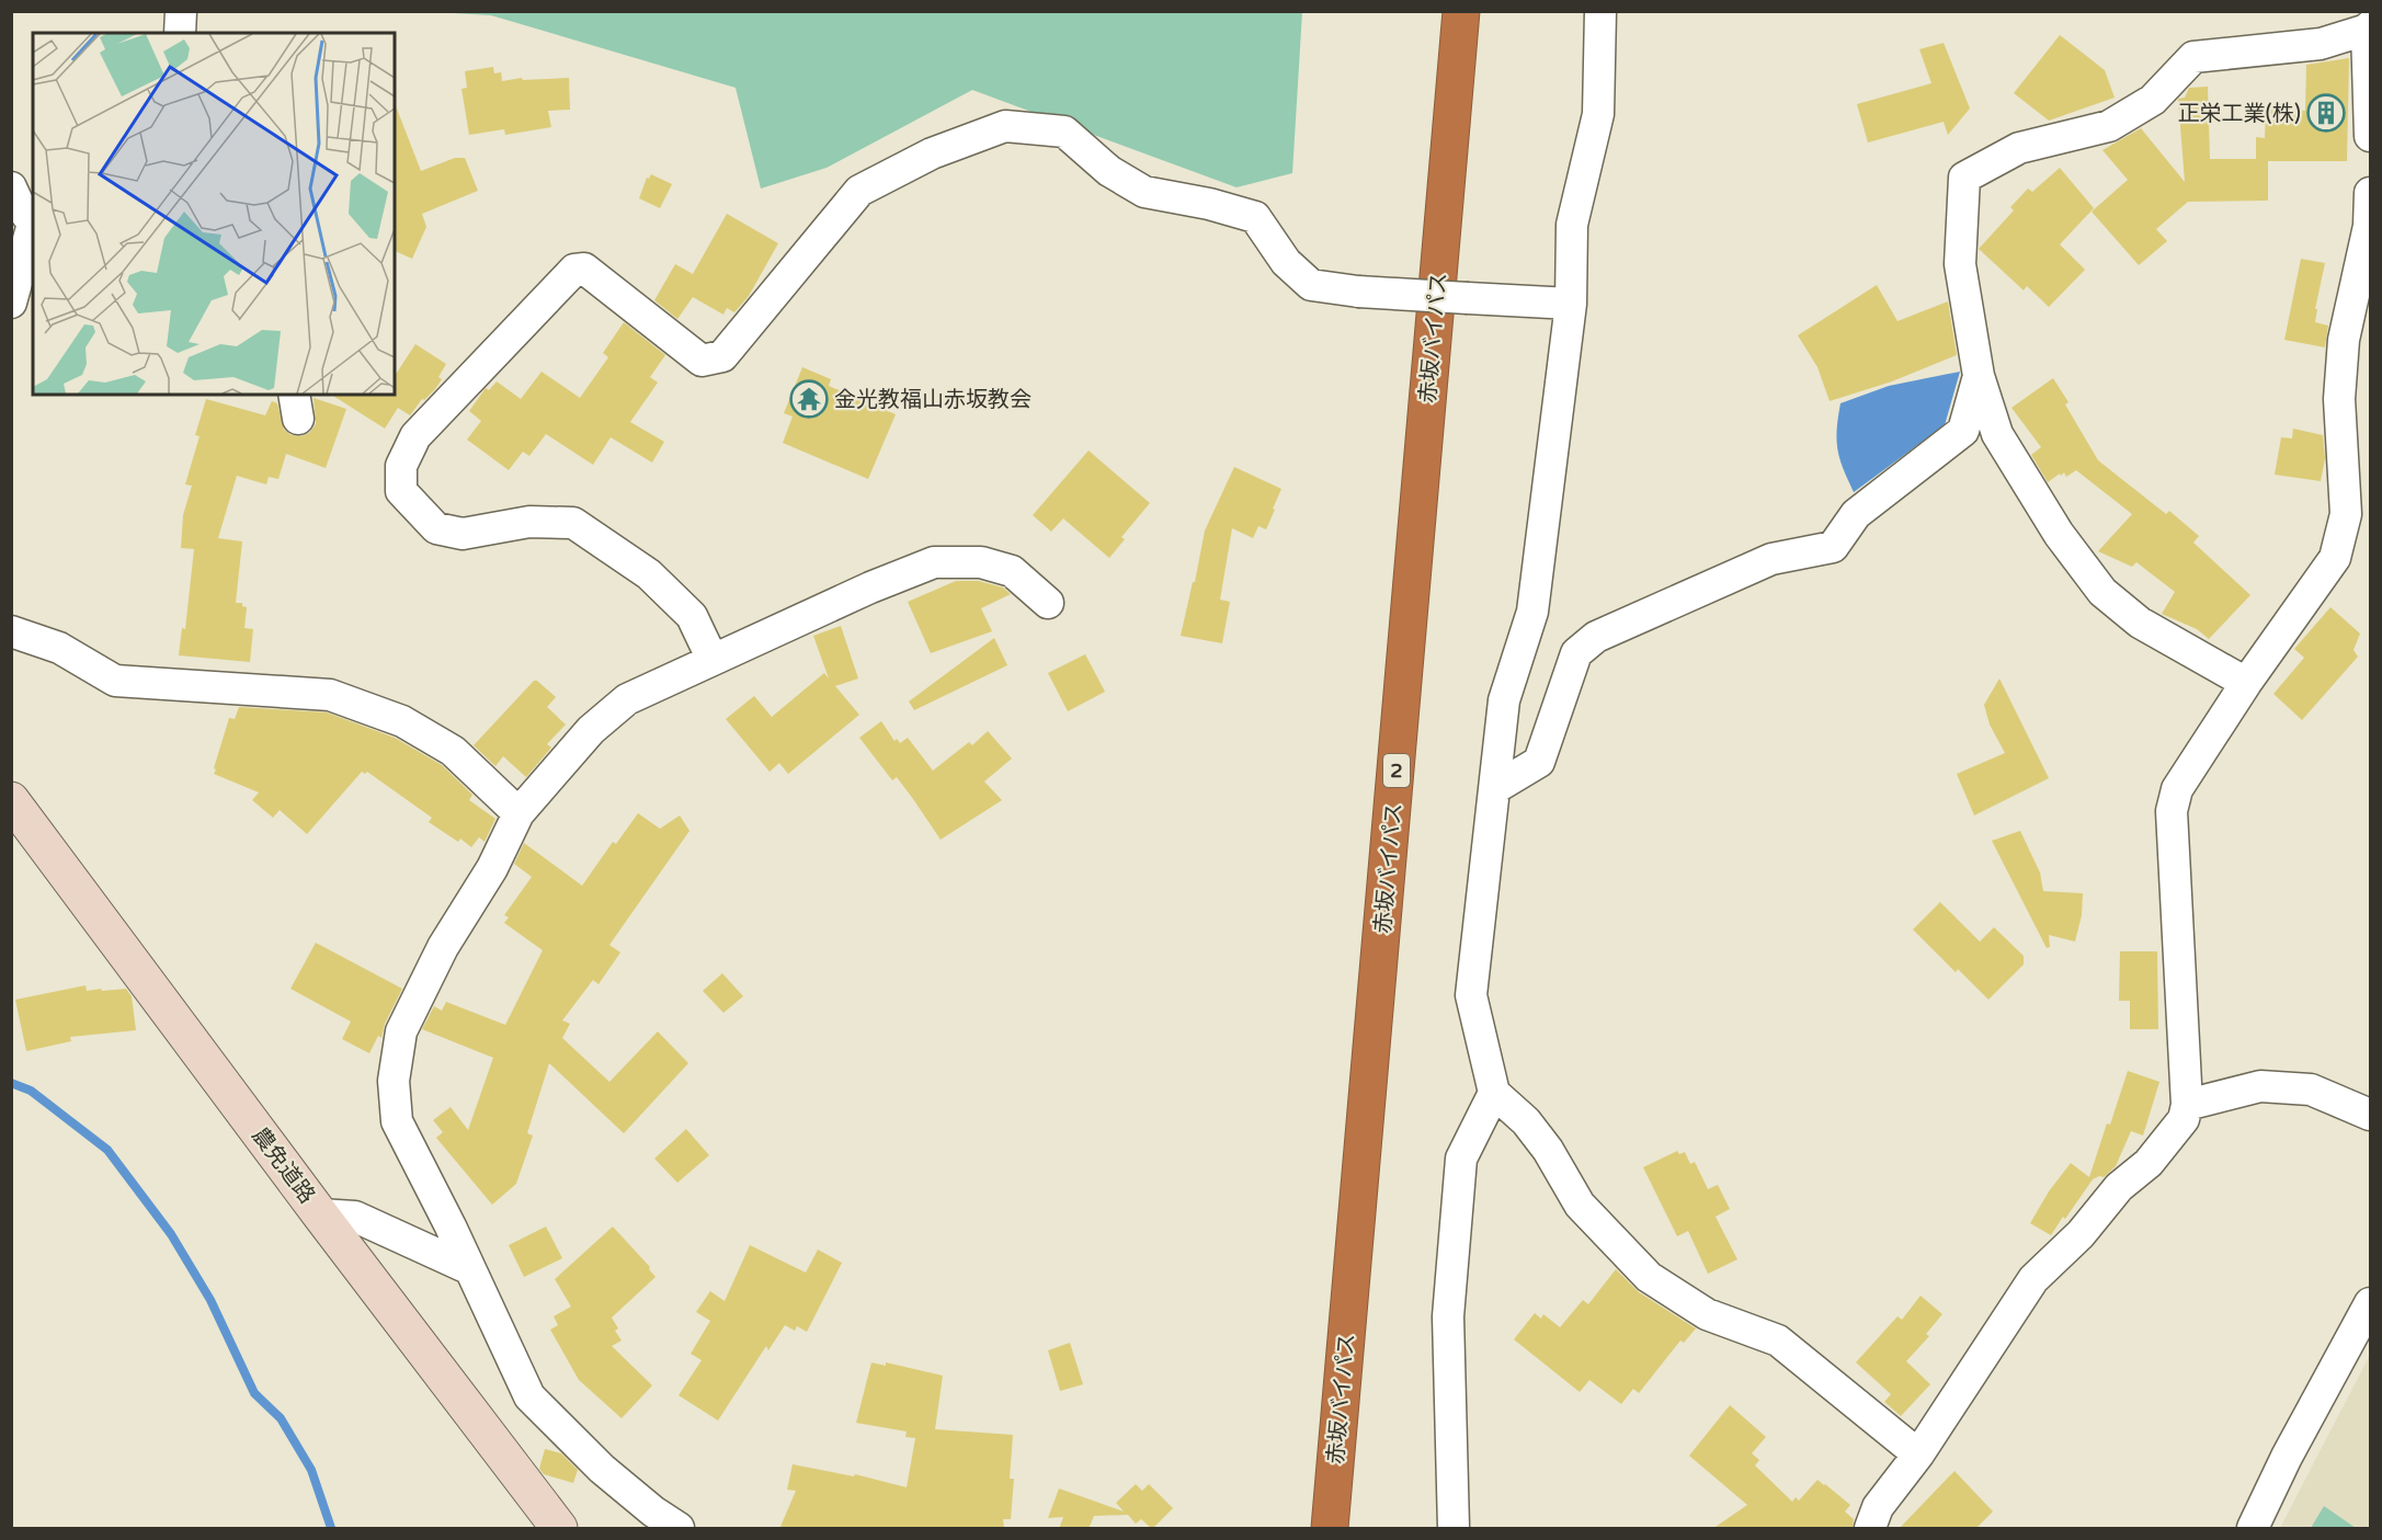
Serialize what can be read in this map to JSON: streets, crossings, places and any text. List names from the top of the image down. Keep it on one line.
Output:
{"streets":{"highway":["赤坂バイパス","2"],"street":["農免道路"]},"places":{"building":["正栄工業(株)"],"temple":["金光教福山赤坂教会"]}}
